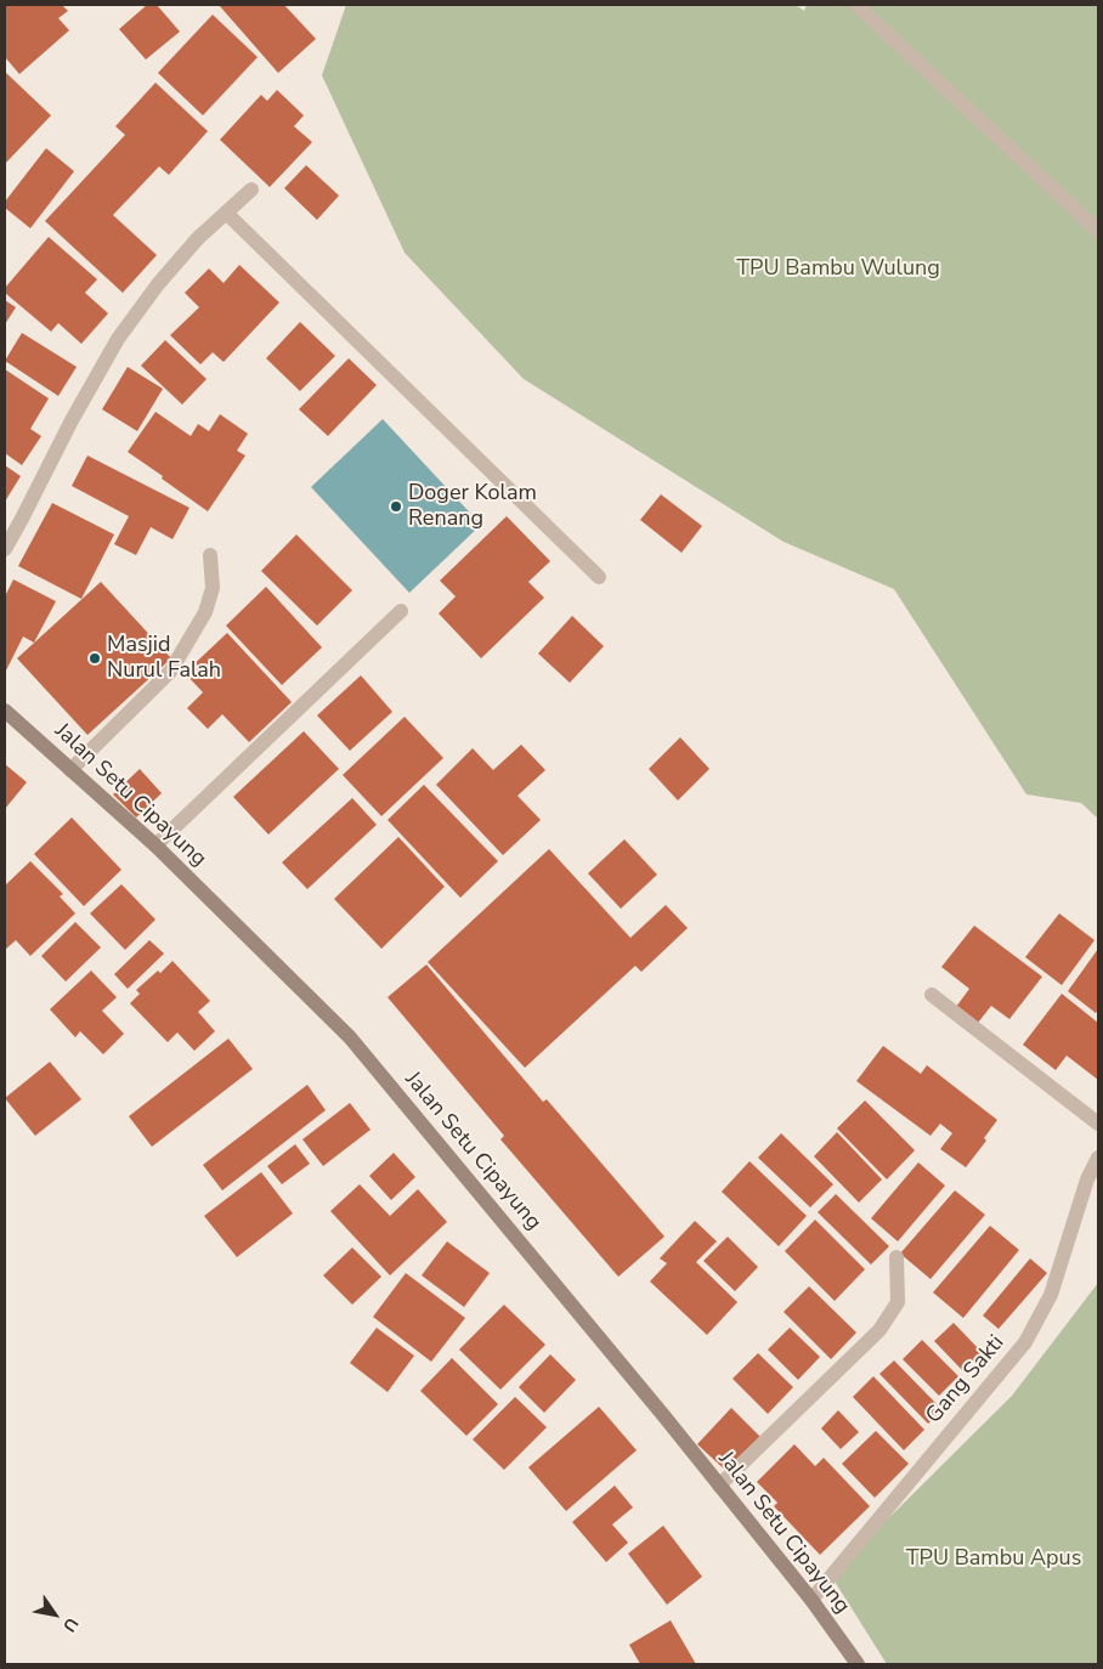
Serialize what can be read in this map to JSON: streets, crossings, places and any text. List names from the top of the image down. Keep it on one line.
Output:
{"streets":{"street":["Jalan Setu Cipayung","Gang Sakti"]},"crossings":[["Jalan Setu Cipayung","Gang Sakti"]],"parks":["TPU Bambu Wulung","TPU Bambu Apus"],"places":["Doger Kolam Renang","Masjid Nurul Falah"],"north":"bottom right"}
